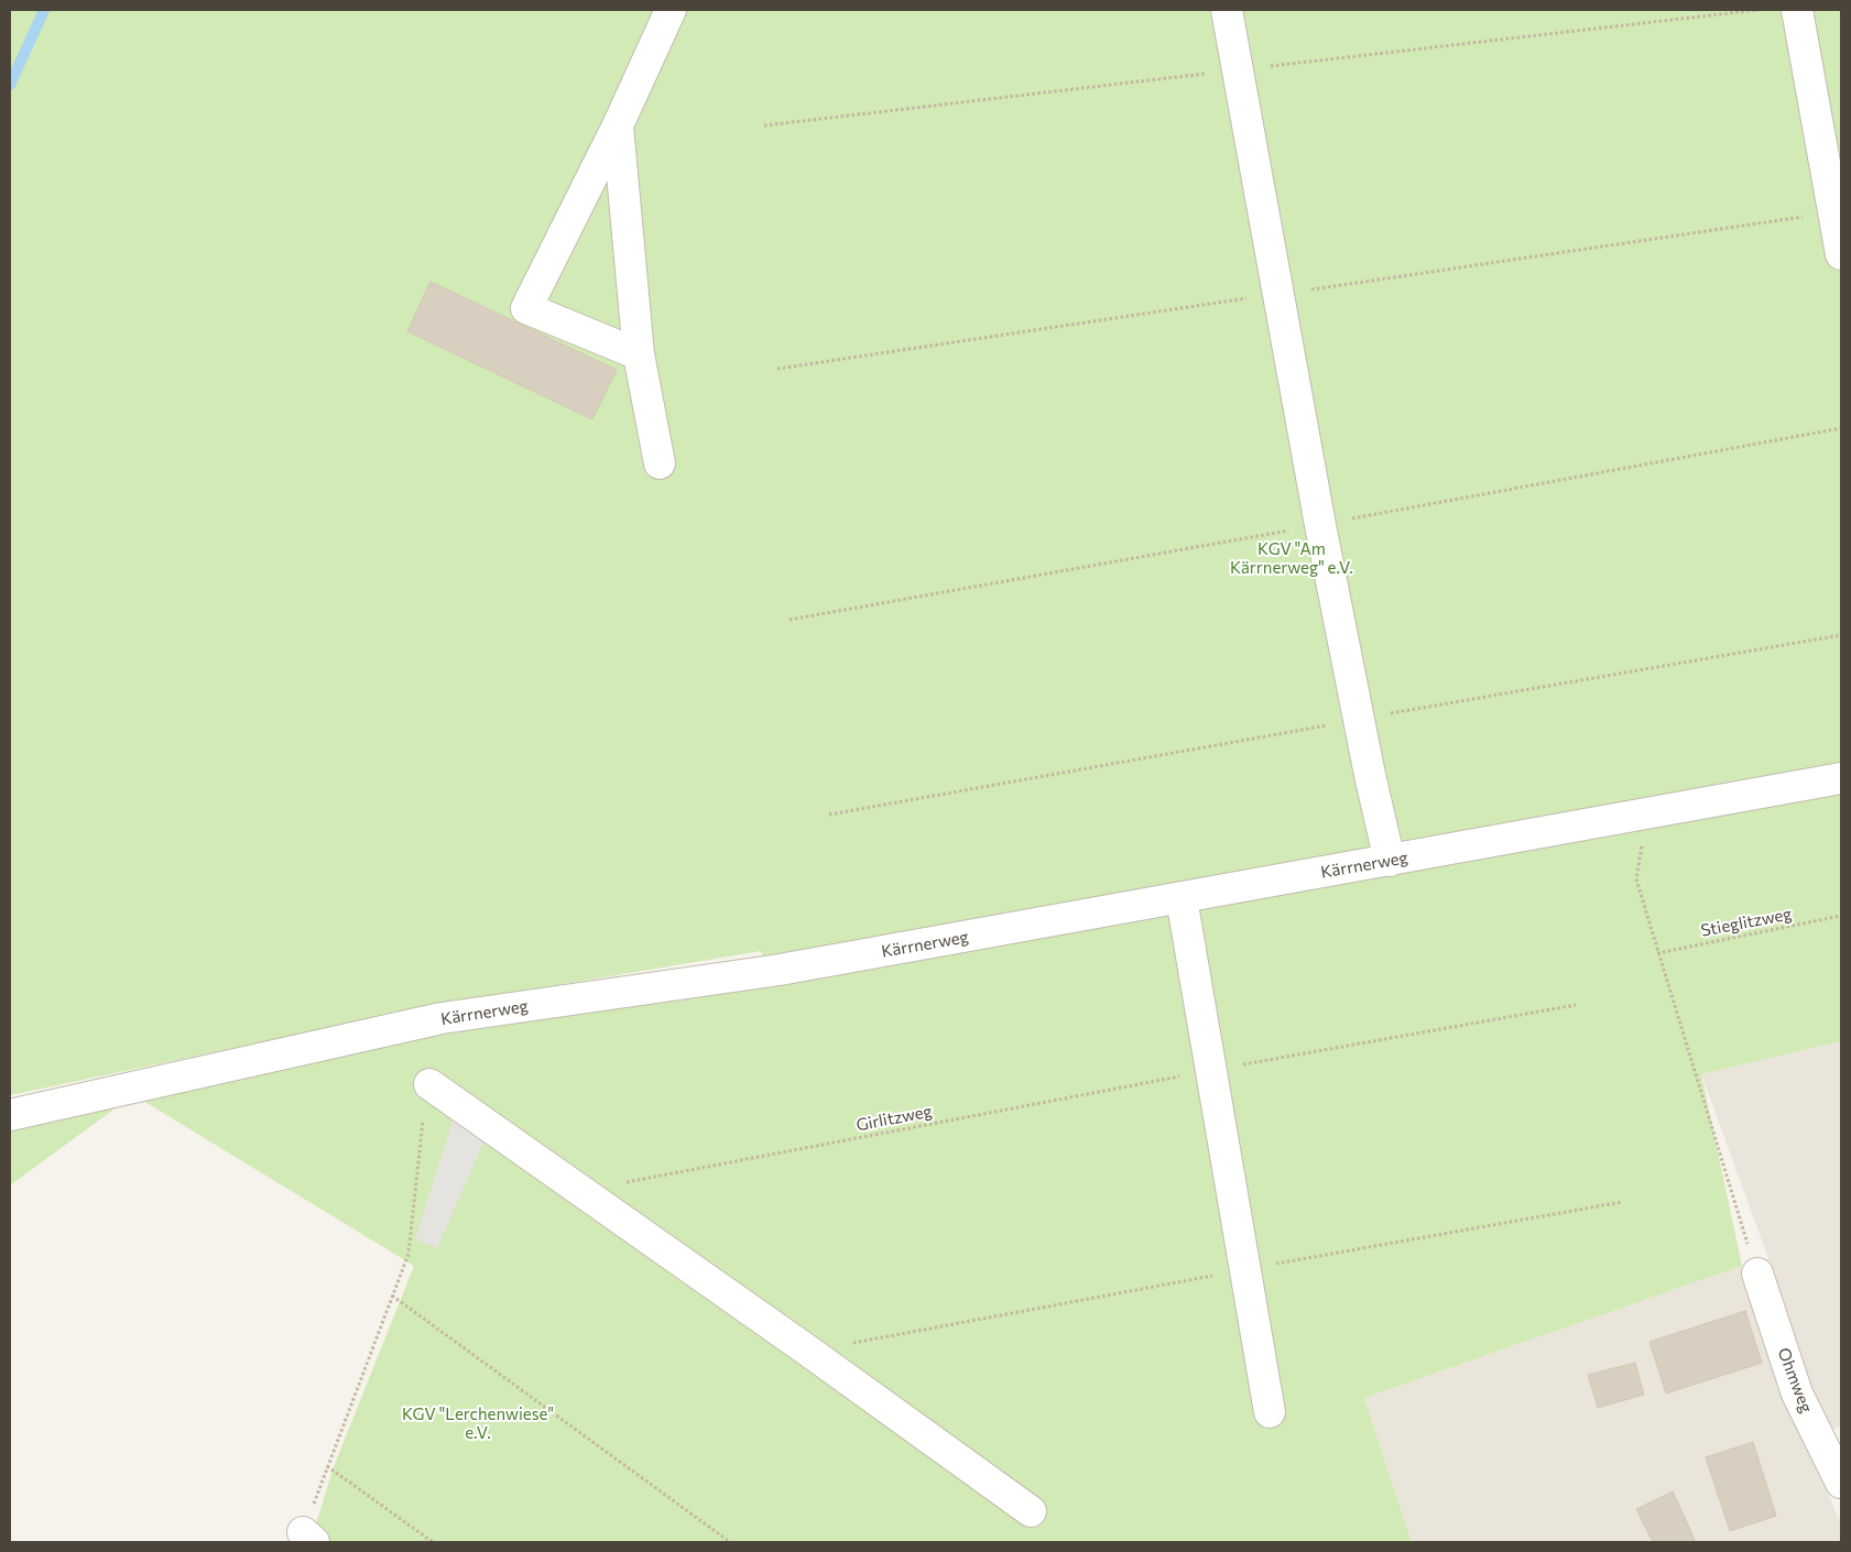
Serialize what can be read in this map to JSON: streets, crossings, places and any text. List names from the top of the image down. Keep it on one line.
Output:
{"streets":{"street":["Kärrnerweg","Ohmweg"],"path":["Stieglitzweg","Girlitzweg"]},"parks":["KGV \"Am Kärrnerweg\" e.V.","KGV \"Lerchenwiese\" e.V."]}
